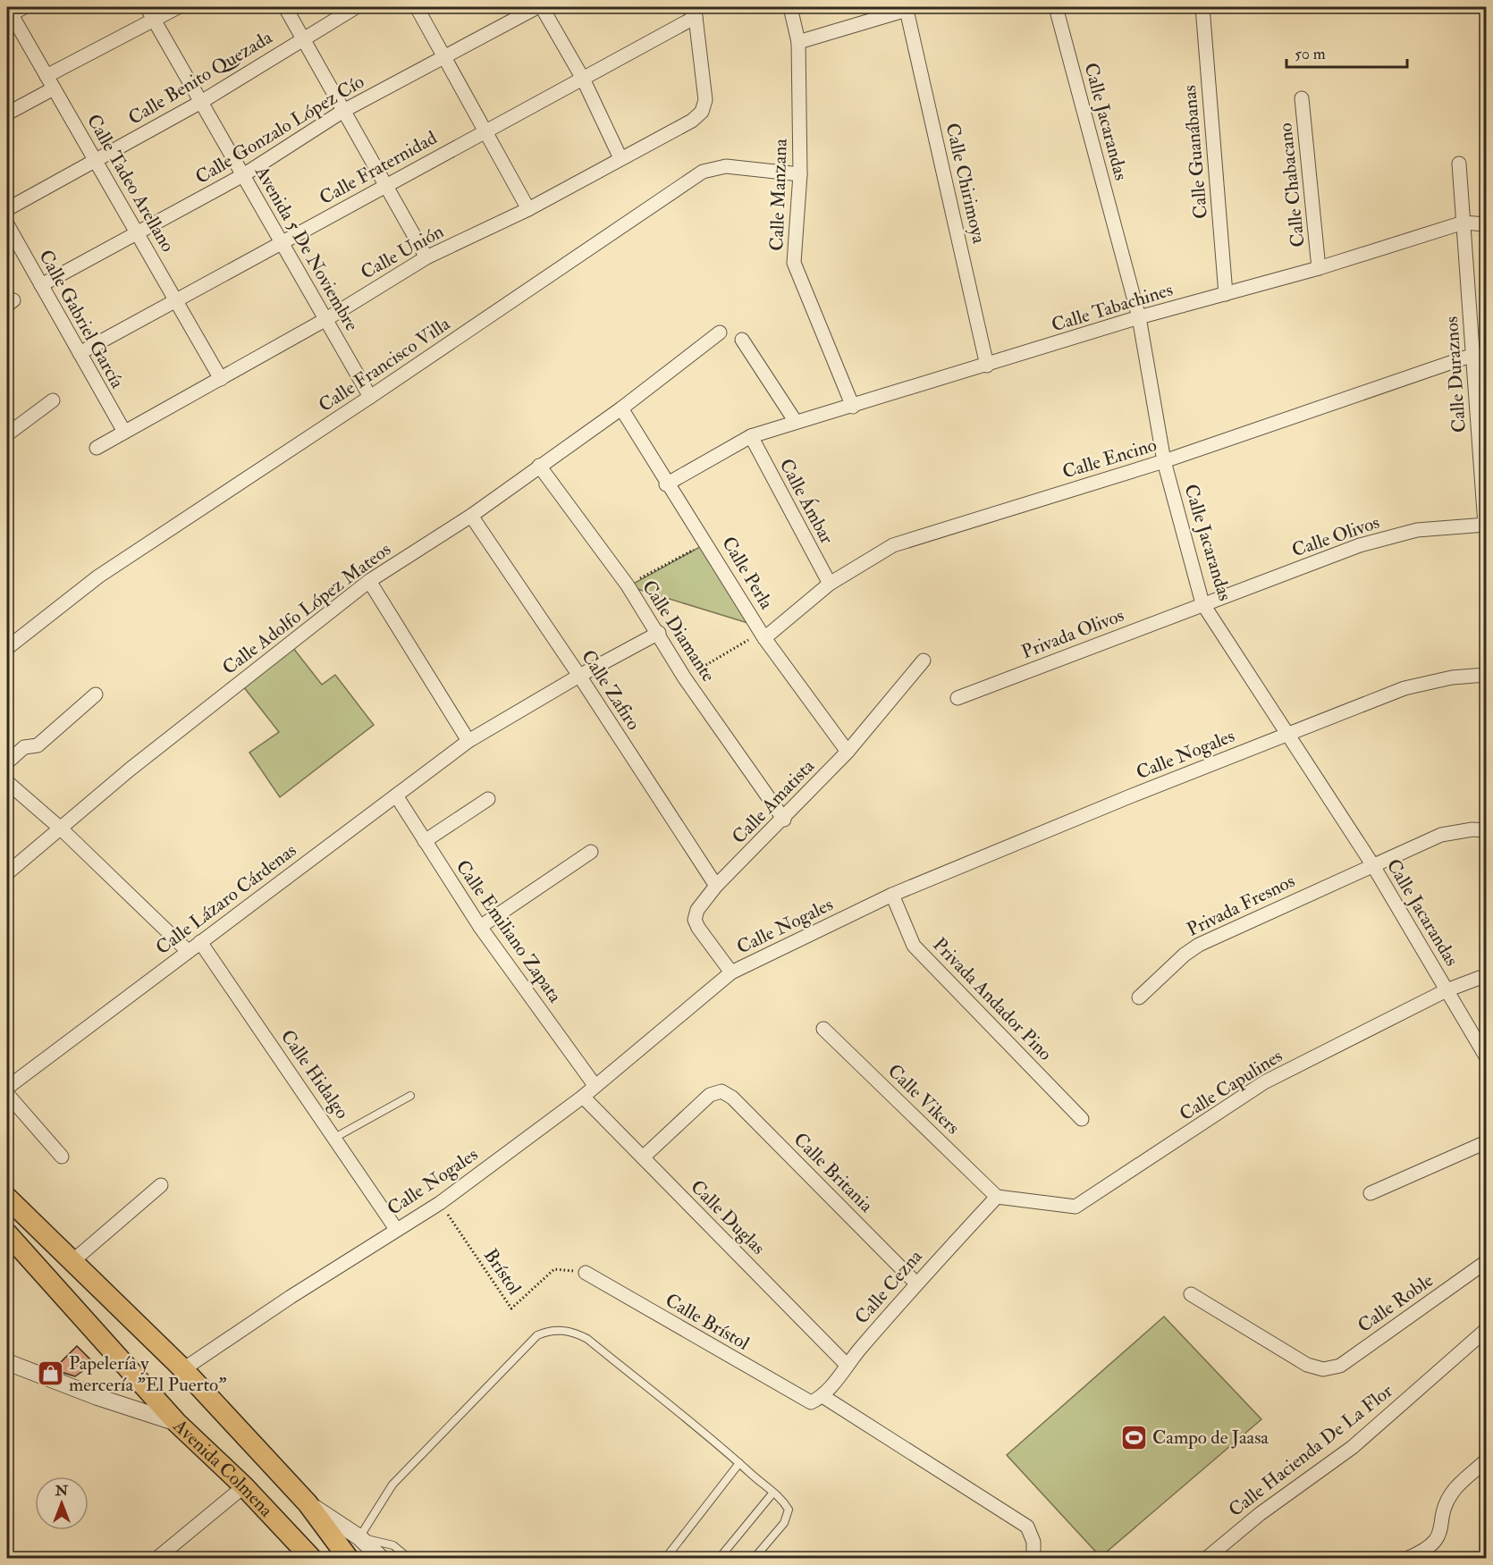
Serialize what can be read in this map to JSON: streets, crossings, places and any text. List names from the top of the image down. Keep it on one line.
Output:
{"streets":{"main road":["Avenida Colmena"],"street":["Calle Benito Quezada","Calle Jacarandas","Calle Gonzalo López Cío","Calle Guanábanas","Calle Fraternidad","Calle Tadeo Arellano","Calle Chirimoya","Calle Chabacano","Calle Manzana","Avenida 5 De Noviembre","Calle Unión","Calle Tabachines","Calle Gabriel García","Calle Francisco Villa","Calle Duraznos","Calle Encino","Calle Ámbar","Calle Olivos","Calle Perla","Calle Adolfo López Mateos","Calle Diamante","Privada Olivos","Calle Zafiro","Calle Nogales","Calle Amatista","Calle Lázaro Cárdenas","Privada Fresnos","Calle Emiliano Zapata","Privada Andador Pino","Calle Hidalgo","Calle Capulines","Calle Vikers","Calle Britania","Calle Duglas","Calle Cezna","Calle Roble","Calle Brístol","Calle Hacienda De La Flor"],"path":["Brístol"]},"crossings":[["Calle Benito Quezada","Calle Tadeo Arellano"],["Calle Benito Quezada","Avenida 5 De Noviembre"],["Calle Jacarandas","Calle Tabachines"],["Calle Jacarandas","Calle Encino"],["Calle Jacarandas","Calle Olivos"],["Calle Jacarandas","Privada Olivos"],["Calle Jacarandas","Calle Nogales"],["Calle Jacarandas","Privada Fresnos"],["Calle Jacarandas","Calle Capulines"],["Calle Gonzalo López Cío","Calle Tadeo Arellano"],["Calle Gonzalo López Cío","Avenida 5 De Noviembre"],["Calle Gonzalo López Cío","Calle Gabriel García"],["Calle Guanábanas","Calle Tabachines"],["Calle Fraternidad","Calle Tadeo Arellano"],["Calle Fraternidad","Avenida 5 De Noviembre"],["Calle Fraternidad","Calle Unión"],["Calle Fraternidad","Calle Gabriel García"],["Calle Tadeo Arellano","Calle Unión"],["Calle Chirimoya","Calle Tabachines"],["Calle Chabacano","Calle Tabachines"],["Calle Manzana","Calle Tabachines"],["Calle Manzana","Calle Francisco Villa"],["Avenida 5 De Noviembre","Calle Unión"],["Avenida 5 De Noviembre","Calle Francisco Villa"],["Calle Unión","Calle Gabriel García"],["Calle Tabachines","Calle Duraznos"],["Calle Tabachines","Calle Ámbar"],["Calle Tabachines","Calle Perla"],["Calle Duraznos","Calle Encino"],["Calle Duraznos","Calle Olivos"],["Calle Encino","Calle Ámbar"],["Calle Encino","Calle Perla"],["Calle Olivos","Privada Olivos"],["Calle Perla","Calle Adolfo López Mateos"],["Calle Perla","Calle Amatista"],["Calle Adolfo López Mateos","Calle Diamante"],["Calle Adolfo López Mateos","Calle Zafiro"],["Calle Diamante","Calle Amatista"],["Calle Diamante","Calle Lázaro Cárdenas"],["Calle Zafiro","Calle Amatista"],["Calle Zafiro","Calle Lázaro Cárdenas"],["Calle Nogales","Calle Amatista"],["Calle Nogales","Calle Emiliano Zapata"],["Calle Nogales","Privada Andador Pino"],["Calle Nogales","Calle Hidalgo"],["Calle Nogales","Calle Duglas"],["Calle Nogales","Brístol"],["Calle Nogales","Avenida Colmena"],["Calle Lázaro Cárdenas","Calle Emiliano Zapata"],["Calle Lázaro Cárdenas","Calle Hidalgo"],["Calle Capulines","Calle Vikers"],["Calle Capulines","Calle Cezna"],["Calle Vikers","Calle Cezna"],["Calle Britania","Calle Duglas"],["Calle Britania","Calle Cezna"],["Calle Duglas","Calle Cezna"],["Brístol","Calle Brístol"],["Calle Cezna","Calle Brístol"]],"places":{"shop":["Papelería y mercería \"El Puerto\""],"sports":["Campo de Jaasa"]},"scale_bar":"50 m","north":"top"}
